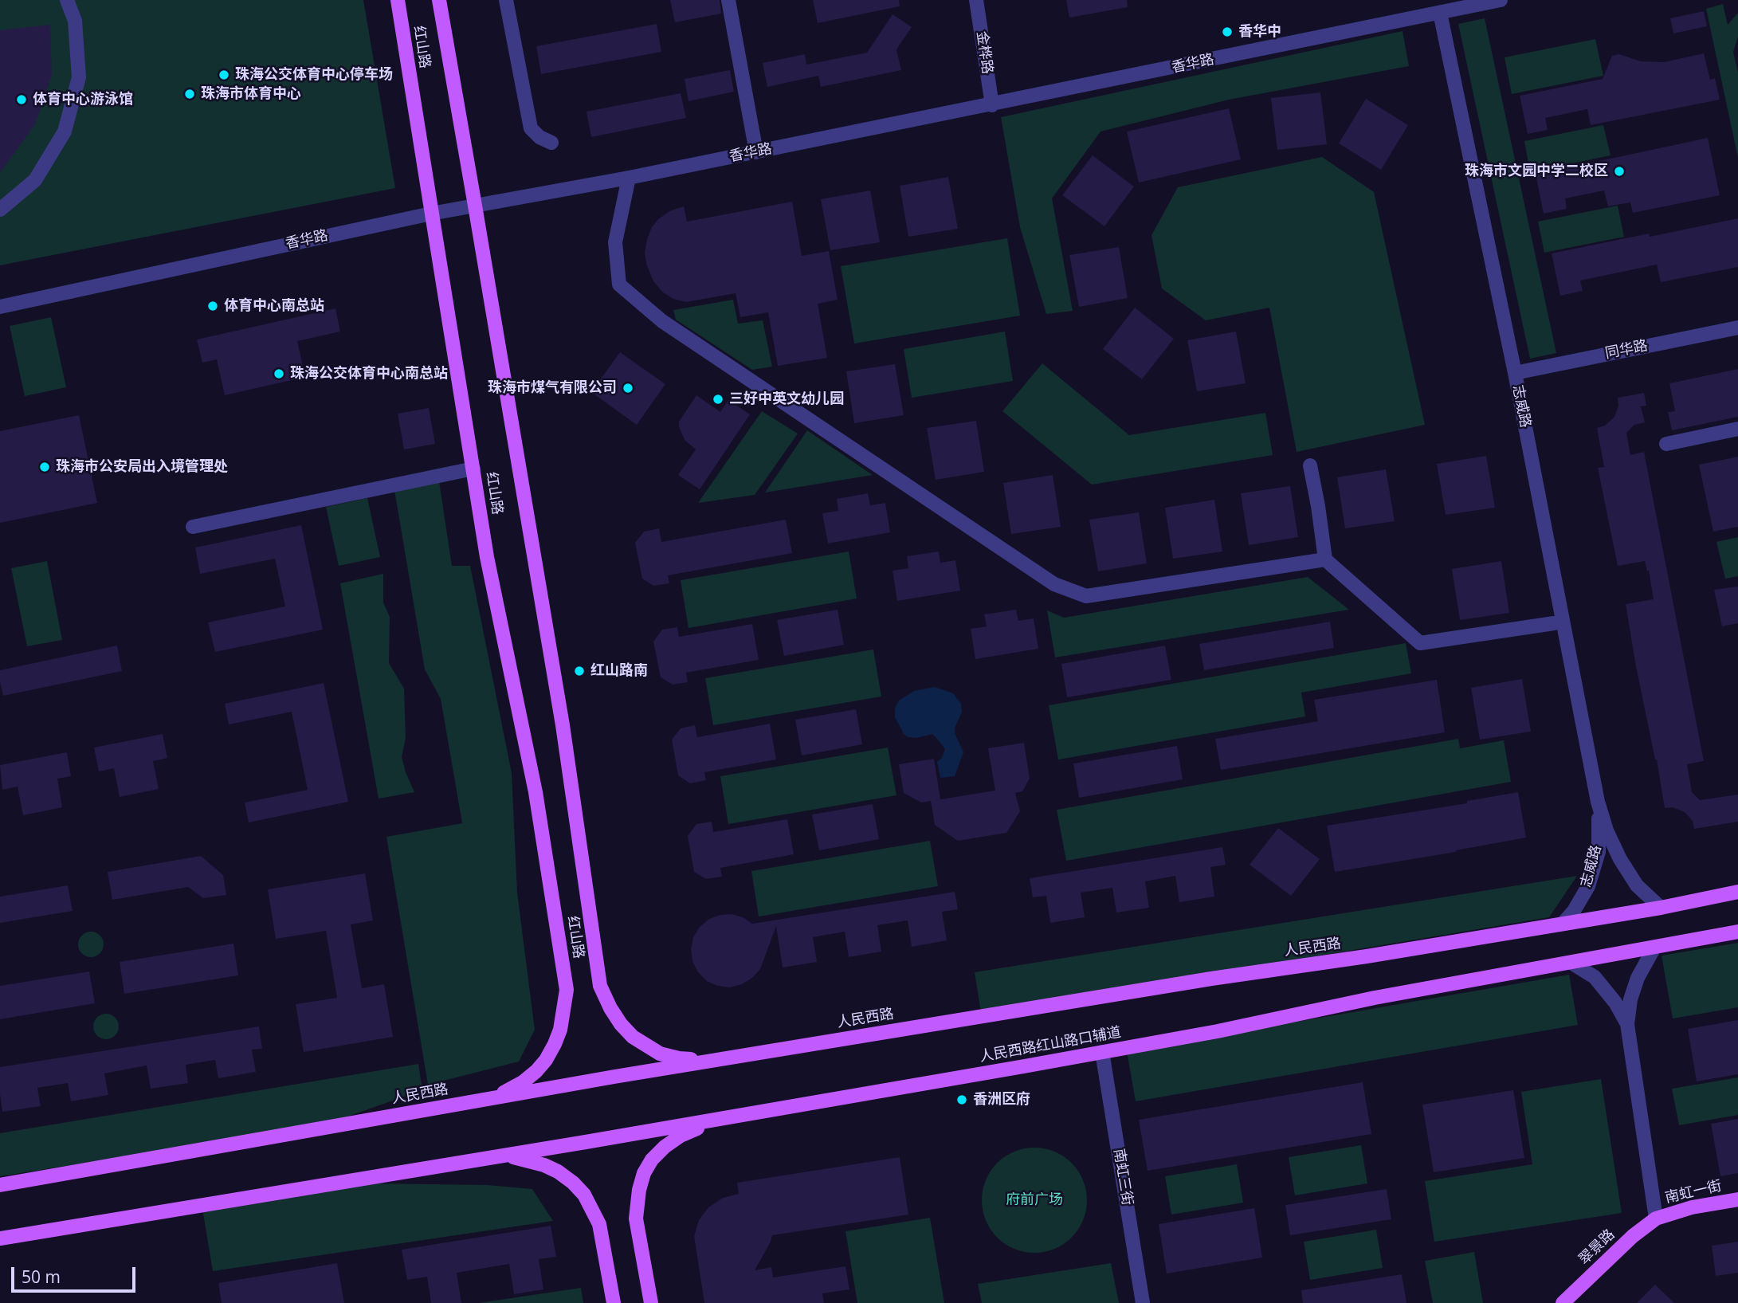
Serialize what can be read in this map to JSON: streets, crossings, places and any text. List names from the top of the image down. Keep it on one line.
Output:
{"streets":{"main road":["红山路","人民西路","人民西路红山路口辅道","南虹一街","翠景路"],"street":["金桦路","香华路","同华路","志威路","南虹三街"]},"crossings":[["红山路","香华路"],["红山路","人民西路"],["金桦路","香华路"],["香华路","志威路"],["同华路","志威路"],["志威路","人民西路"],["人民西路红山路口辅道","南虹三街"],["南虹一街","翠景路"]],"parks":["府前广场"],"places":["香华中","珠海公交体育中心停车场","珠海市体育中心","体育中心游泳馆","珠海市文园中学二校区","体育中心南总站","珠海公交体育中心南总站","珠海市煤气有限公司","三好中英文幼儿园","珠海市公安局出入境管理处","红山路南","香洲区府"],"scale_bar":"50 m"}
